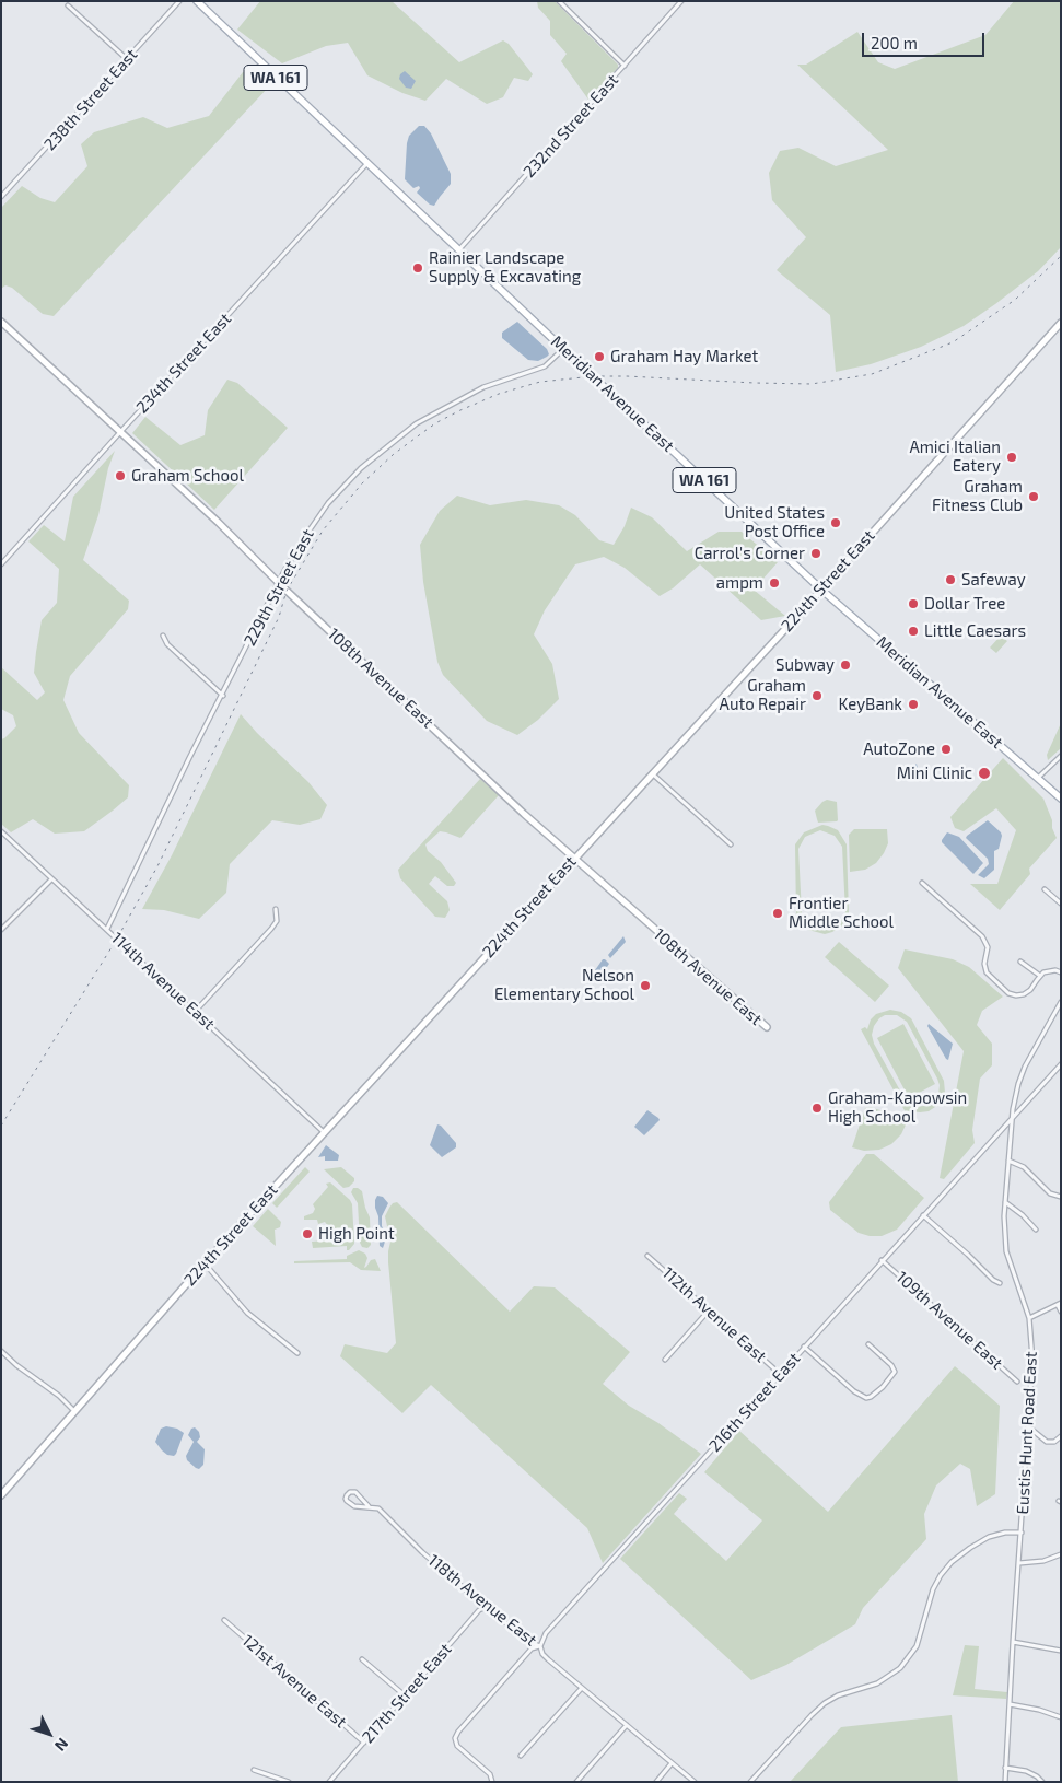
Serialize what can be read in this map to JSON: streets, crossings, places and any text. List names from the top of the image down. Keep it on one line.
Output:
{"streets":{"main road":["WA 161","Meridian Avenue East","224th Street East","108th Avenue East"],"street":["238th Street East","232nd Street East","234th Street East","229th Street East","114th Avenue East","112th Avenue East","109th Avenue East","216th Street East","Eustis Hunt Road East","118th Avenue East","121st Avenue East","217th Street East"]},"crossings":[["232nd Street East","Meridian Avenue East"],["234th Street East","Meridian Avenue East"],["234th Street East","108th Avenue East"],["Meridian Avenue East","224th Street East"],["Meridian Avenue East","229th Street East"],["224th Street East","108th Avenue East"],["224th Street East","114th Avenue East"],["229th Street East","108th Avenue East"],["229th Street East","114th Avenue East"],["112th Avenue East","216th Street East"],["109th Avenue East","216th Street East"],["216th Street East","Eustis Hunt Road East"],["216th Street East","118th Avenue East"],["118th Avenue East","217th Street East"],["121st Avenue East","217th Street East"]],"places":["Rainier Landscape Supply & Excavating","Graham Hay Market","Amici Italian Eatery","Graham School","Graham Fitness Club","United States Post Office","Carrol's Corner","Safeway","ampm","Dollar Tree","Little Caesars","Subway","Graham Auto Repair","KeyBank","AutoZone","Mini Clinic","Frontier Middle School","Nelson Elementary School","Graham-Kapowsin High School","High Point"],"scale_bar":"200 m","north":"bottom right"}
